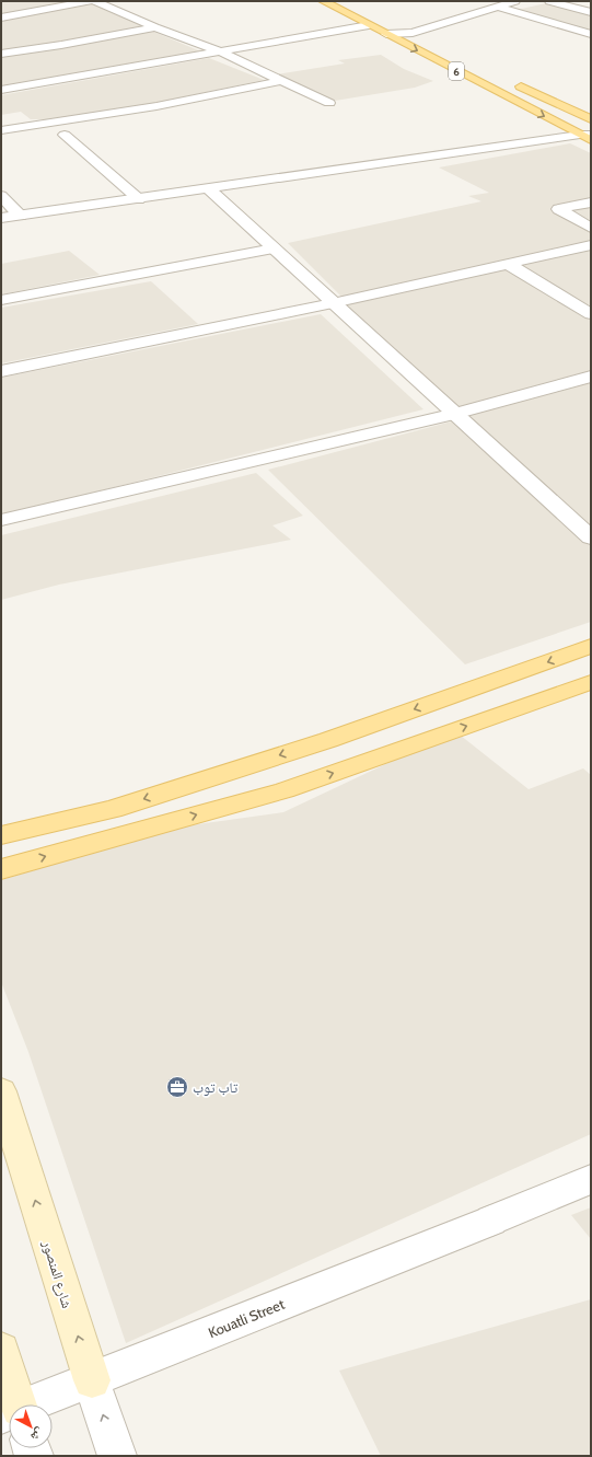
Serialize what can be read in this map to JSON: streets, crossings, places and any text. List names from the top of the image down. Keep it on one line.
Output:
{"streets":{"main road":["6","شارع المنصور"],"street":["Kouatli Street"]},"crossings":[["شارع المنصور","Kouatli Street"]],"one_way":["شارع المنصور"],"places":{"office":["تاب توب"]},"north":"bottom right"}
